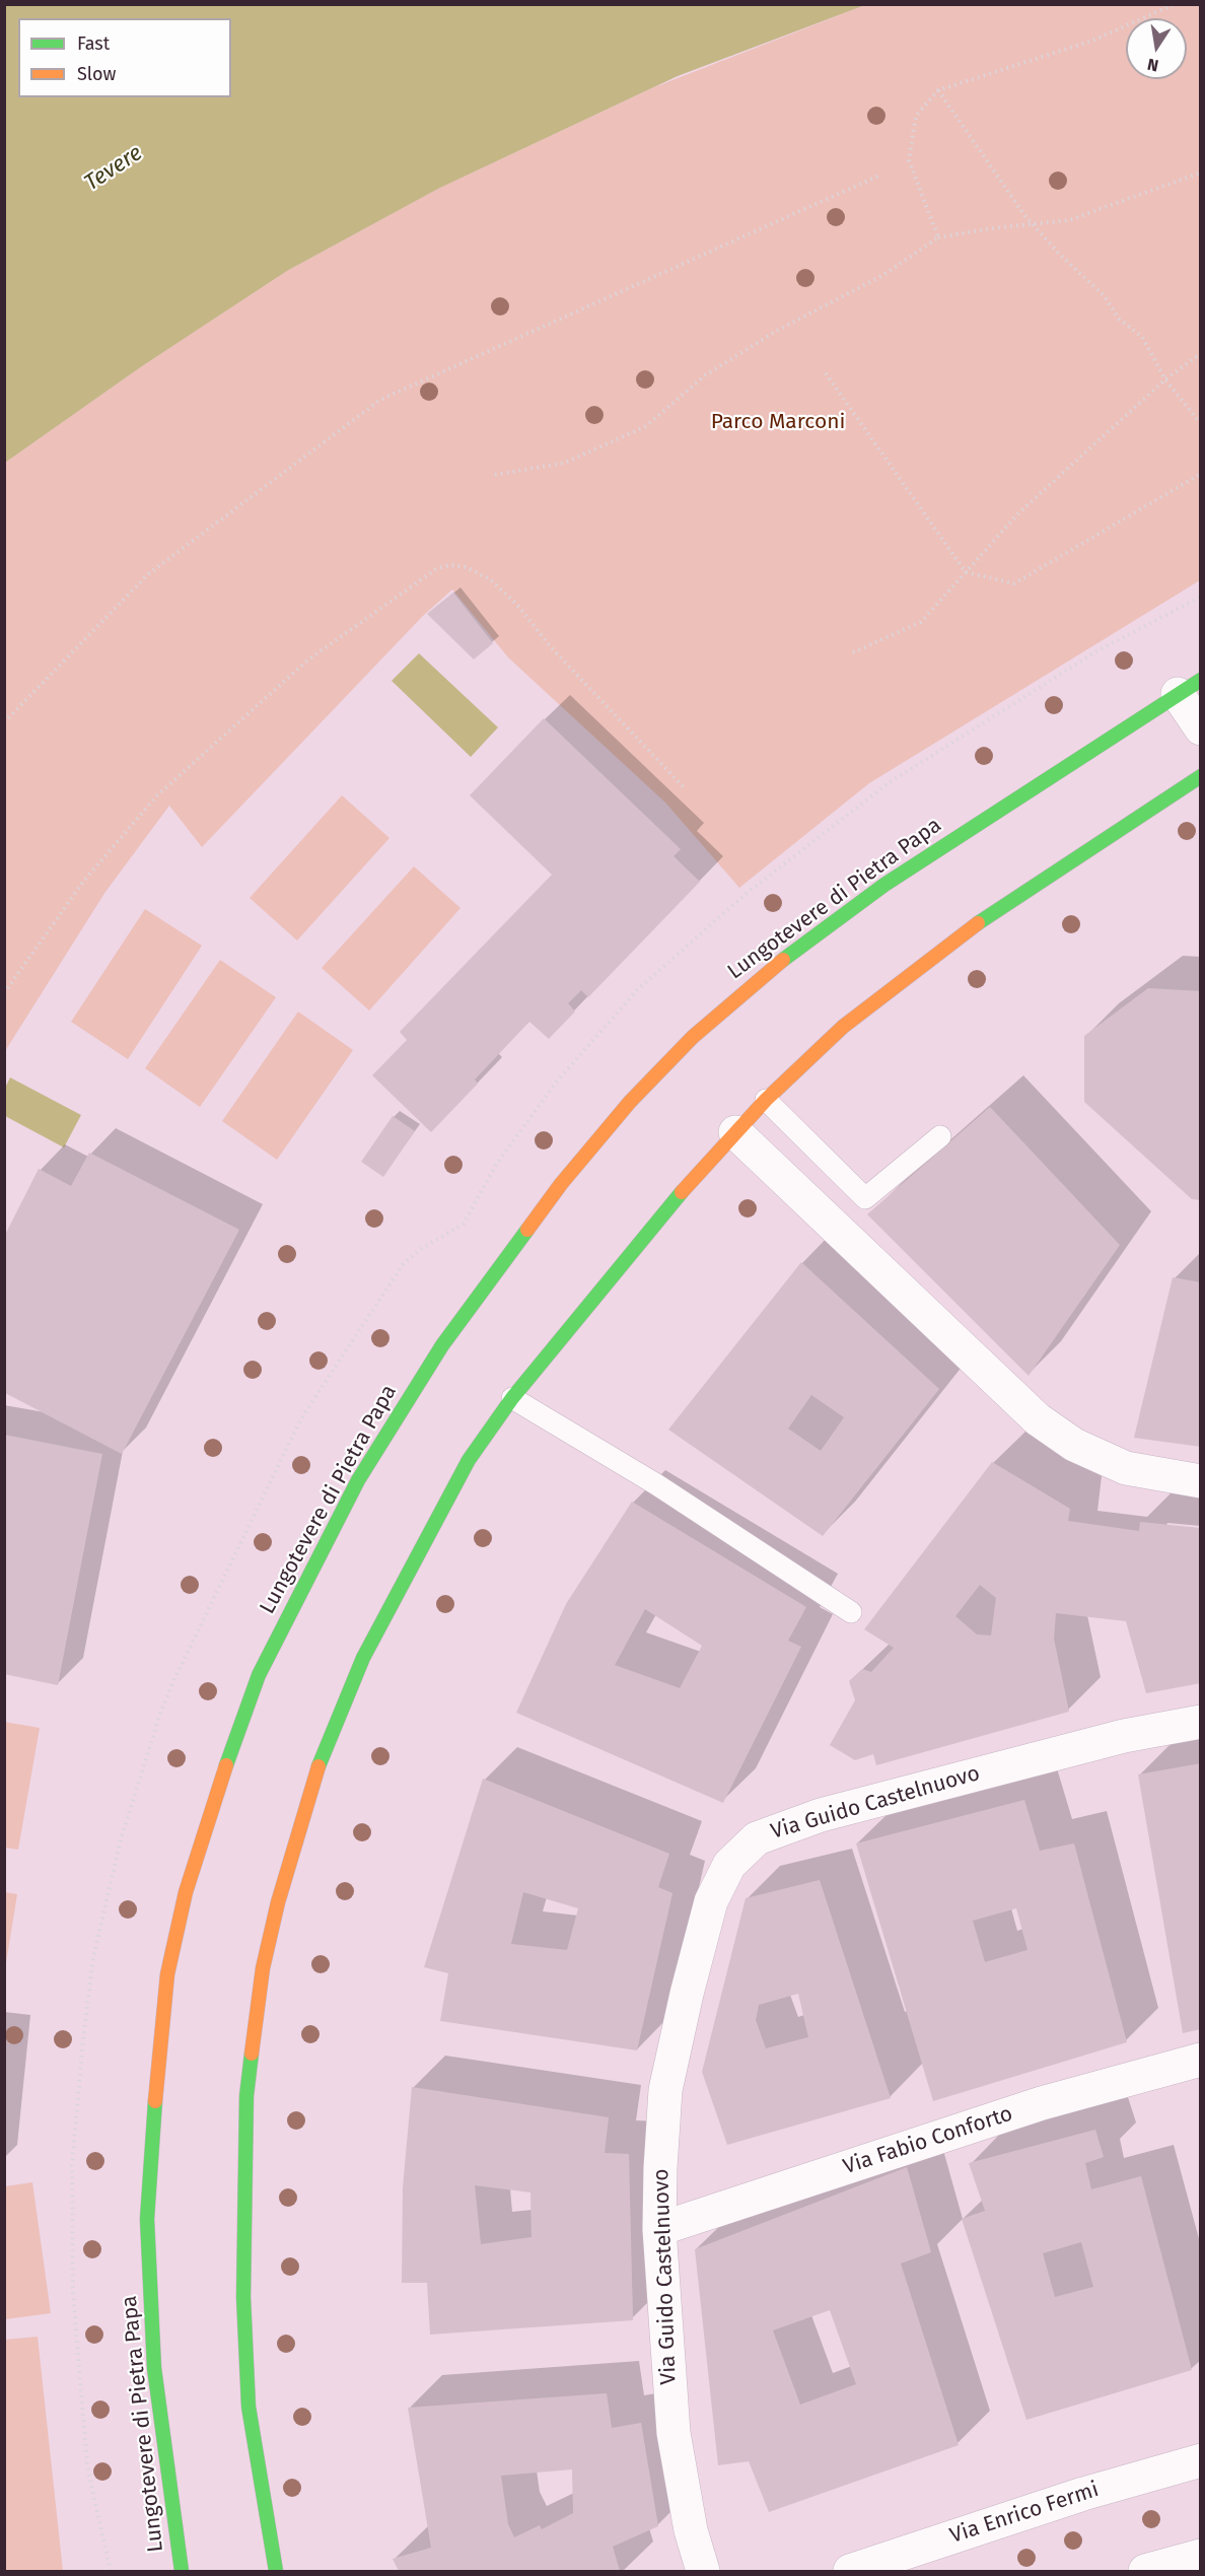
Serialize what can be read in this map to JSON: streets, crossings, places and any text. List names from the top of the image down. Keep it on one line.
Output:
{"streets":{"street":["Lungotevere di Pietra Papa","Via Guido Castelnuovo","Via Fabio Conforto","Via Enrico Fermi"]},"crossings":[["Via Guido Castelnuovo","Via Fabio Conforto"]],"water":["Tevere"],"parks":["Parco Marconi"],"legend":["Fast","Slow"],"north":"bottom"}
